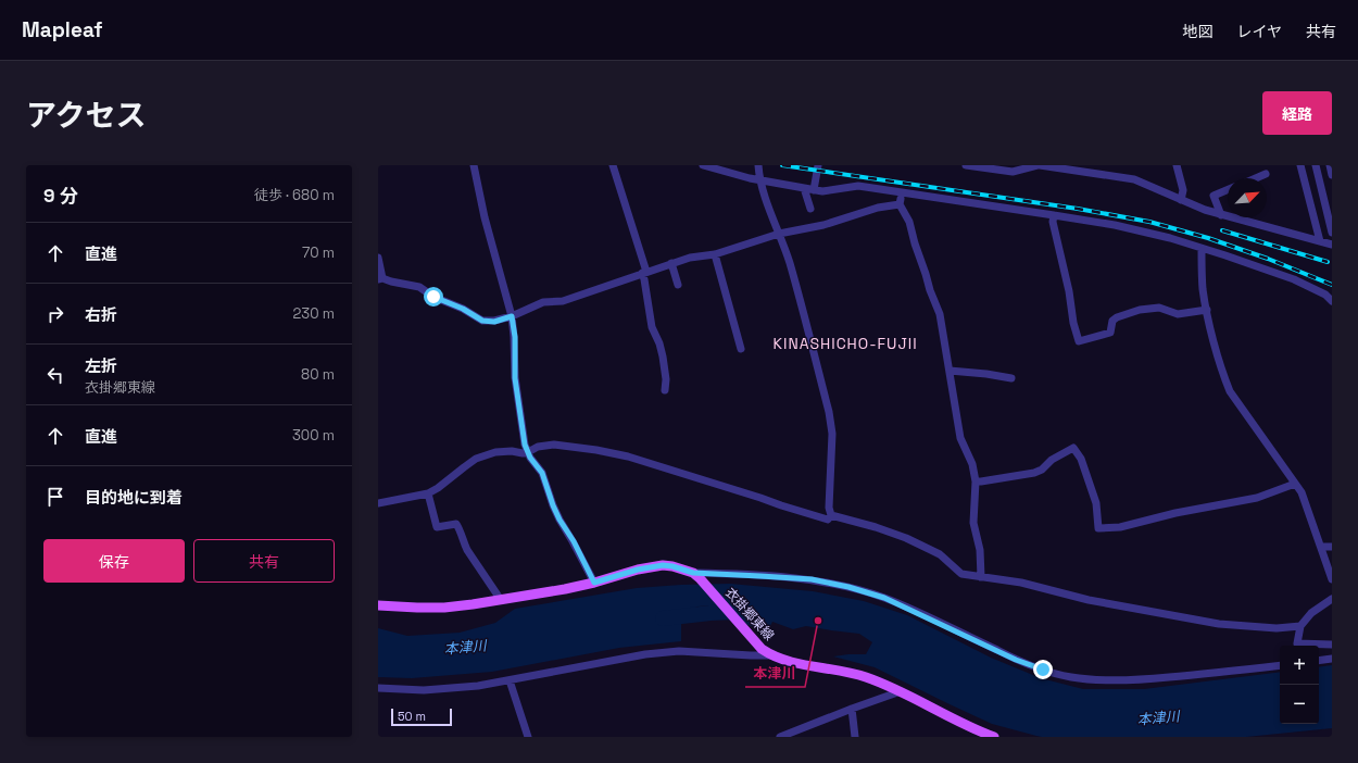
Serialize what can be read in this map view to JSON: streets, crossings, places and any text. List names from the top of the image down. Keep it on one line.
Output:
{"streets":{"main road":["衣掛郷東線"]},"districts":["KINASHICHO-FUJII"],"water":["本津川"],"places":["本津川"],"scale_bar":"50 m","north":"top right","page":{"header":"Mapleaf","nav":["地図","レイヤ","共有"],"title":"アクセス","buttons":["経路",["保存","共有"]],"heading":["9 分","徒歩 · 680 m"],"list":[["直進","70 m"],["右折","230 m"],["左折","衣掛郷東線","80 m"],["直進","300 m"],"目的地に到着"],"map_buttons":["+","−"],"scale":"50 m"}}
